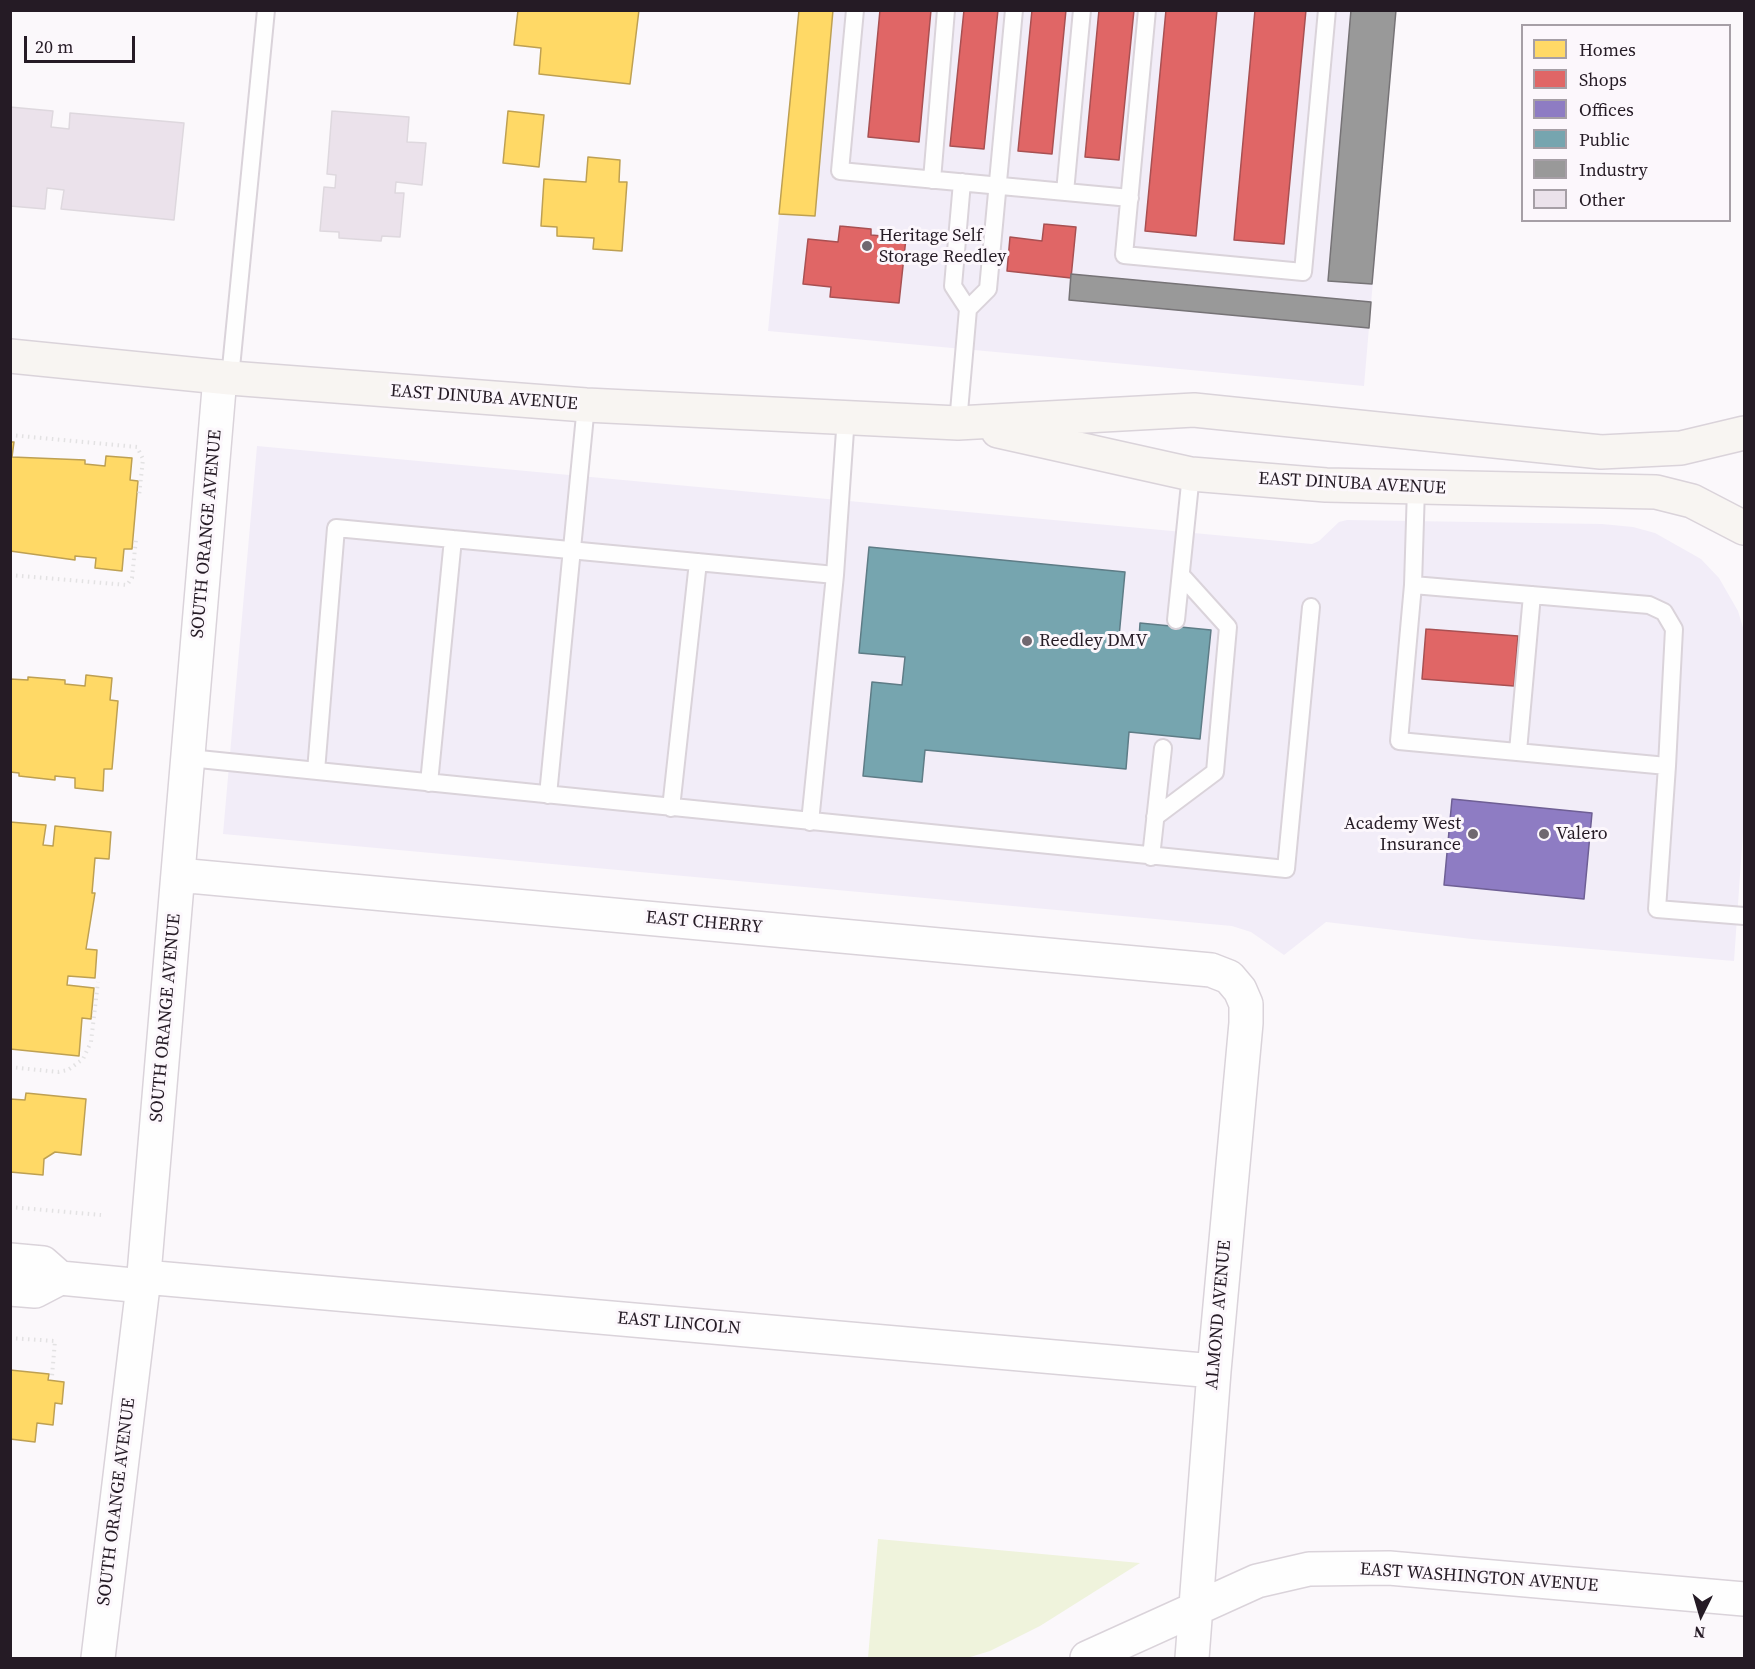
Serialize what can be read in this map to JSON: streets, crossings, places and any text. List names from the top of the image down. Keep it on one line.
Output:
{"streets":{"street":["EAST DINUBA AVENUE","SOUTH ORANGE AVENUE","EAST CHERRY","ALMOND AVENUE","EAST LINCOLN","EAST WASHINGTON AVENUE"]},"crossings":[["EAST DINUBA AVENUE","SOUTH ORANGE AVENUE"],["SOUTH ORANGE AVENUE","EAST CHERRY"],["SOUTH ORANGE AVENUE","EAST LINCOLN"],["EAST CHERRY","ALMOND AVENUE"],["ALMOND AVENUE","EAST LINCOLN"],["ALMOND AVENUE","EAST WASHINGTON AVENUE"]],"places":["Heritage Self Storage Reedley","Reedley DMV","Academy West Insurance","Valero"],"legend":["Homes","Shops","Offices","Public","Industry","Other"],"scale_bar":"20 m","north":"bottom"}
